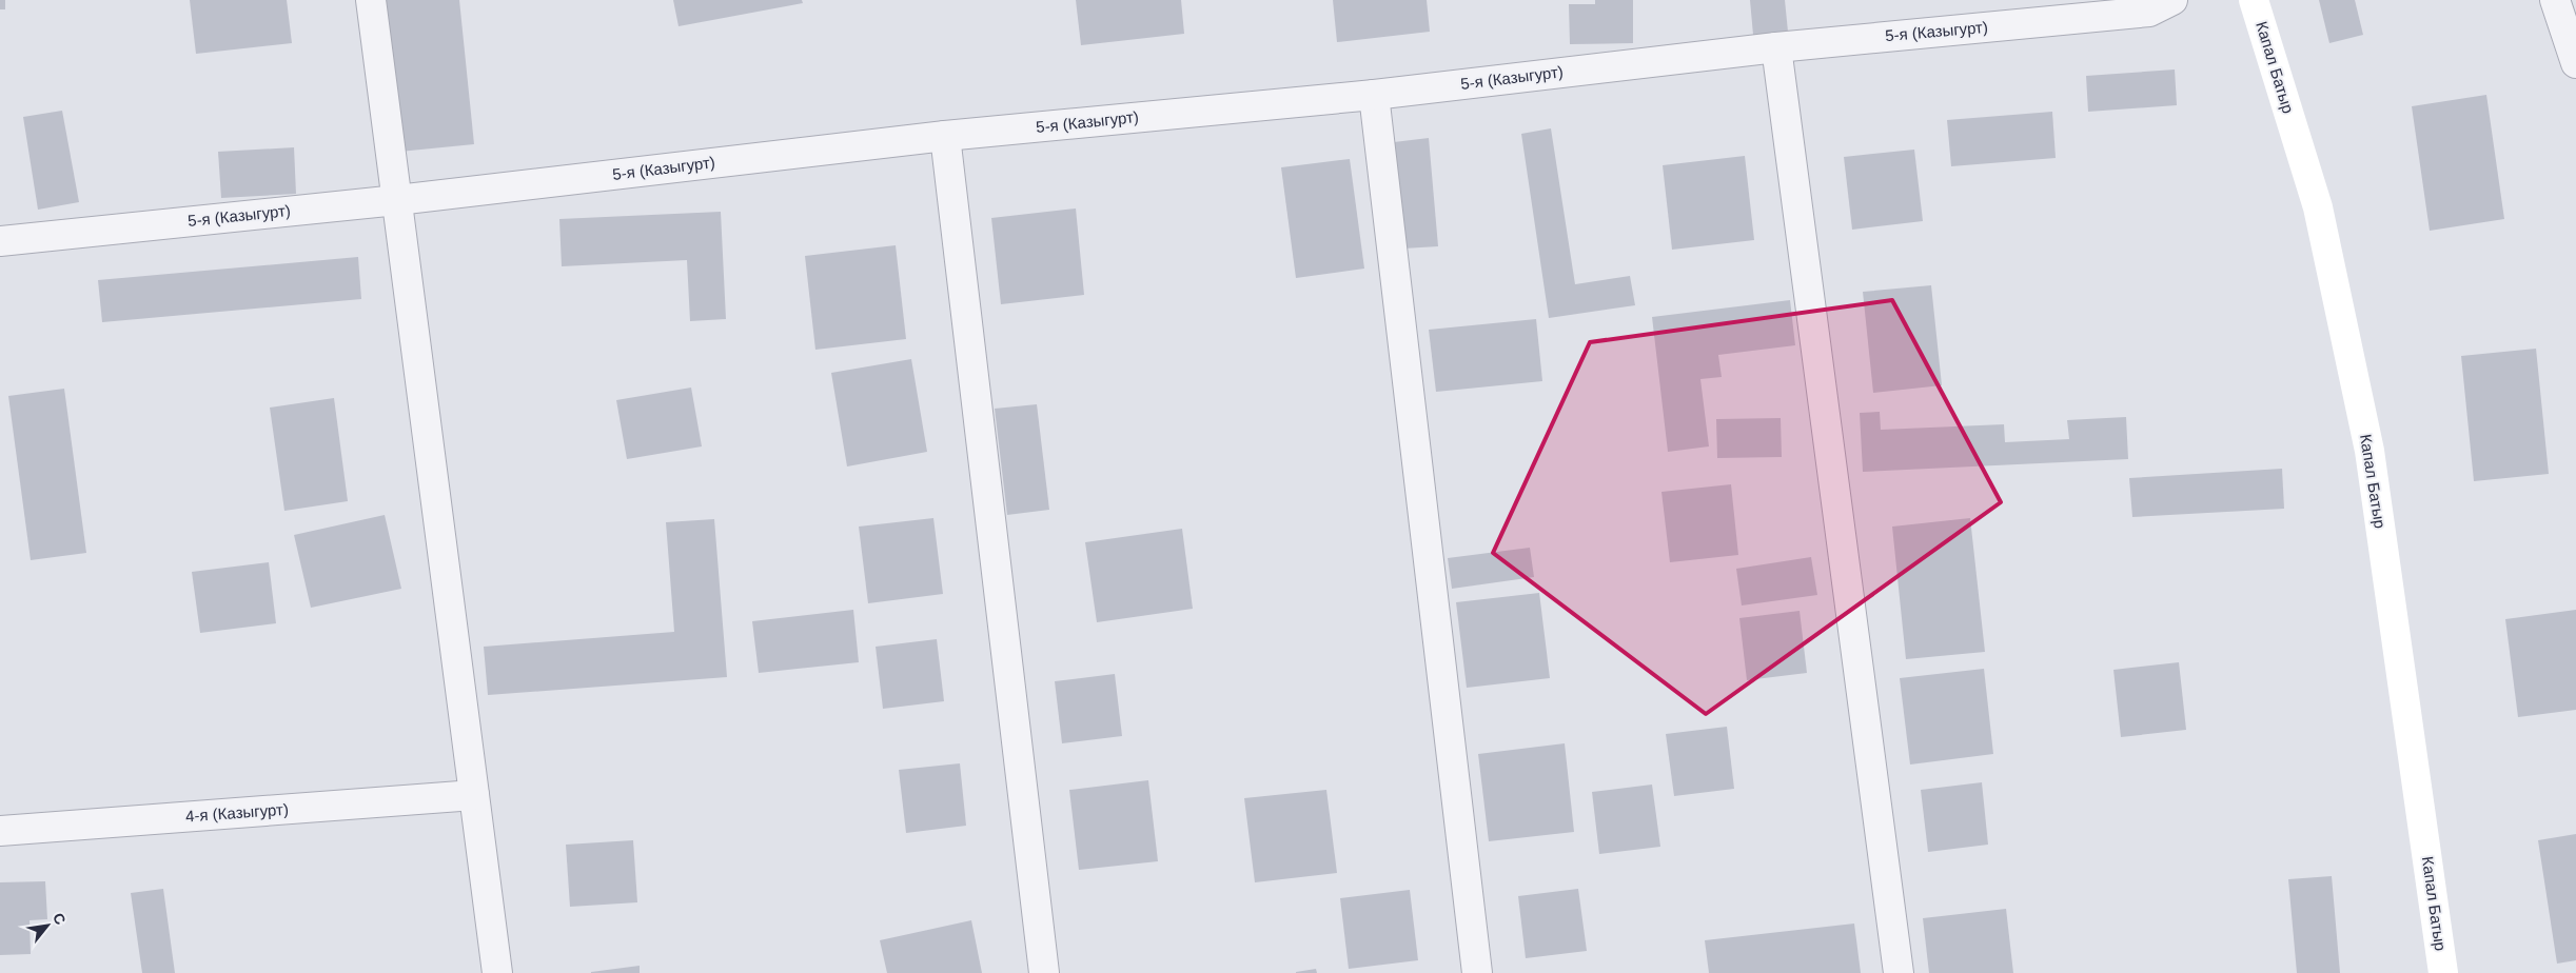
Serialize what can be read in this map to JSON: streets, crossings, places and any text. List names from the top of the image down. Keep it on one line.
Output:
{"streets":{"main road":["Капал Батыр"],"street":["5-я (Казыгурт)","4-я (Казыгурт)"]},"north":"top right"}
